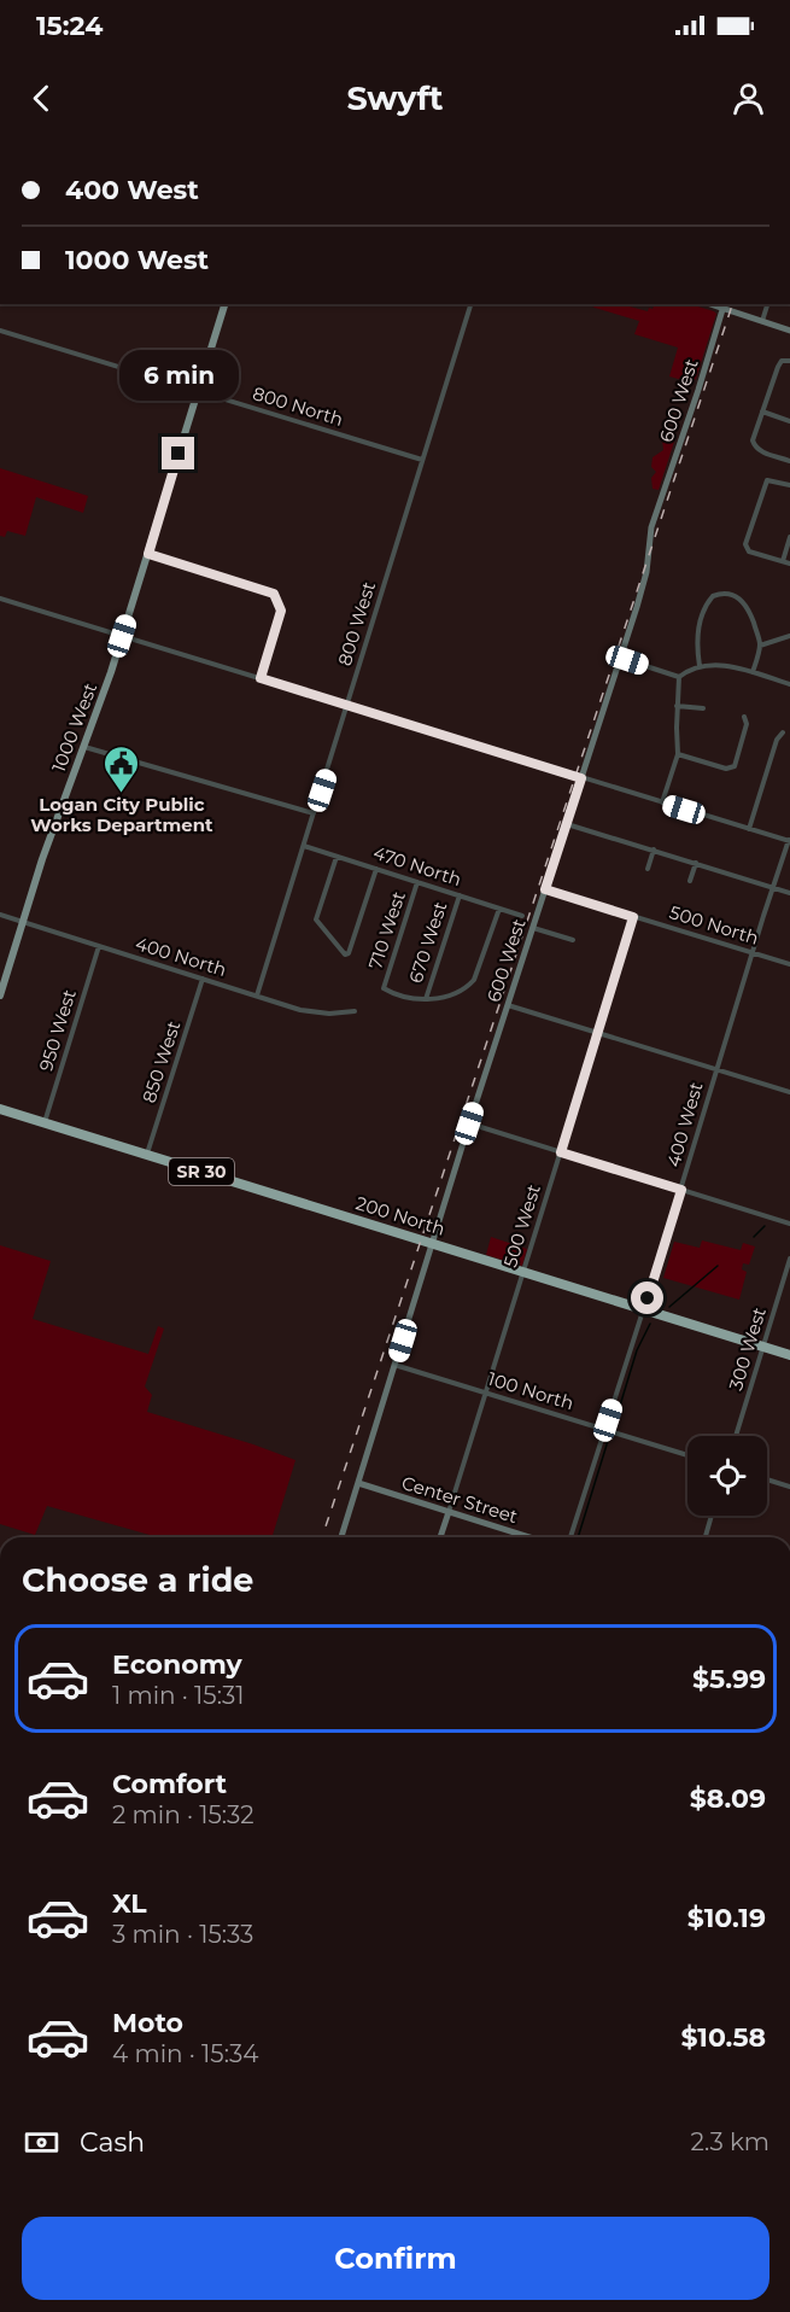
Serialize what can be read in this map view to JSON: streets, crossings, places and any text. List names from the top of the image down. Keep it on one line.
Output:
{"streets":{"highway":["SR 30","200 North"],"main road":["600 West","1000 West","500 West","Center Street"],"street":["800 North","800 West","470 North","500 North","710 West","670 West","400 North","950 West","850 West","400 West","300 West","100 North"]},"crossings":[["600 West","500 North"],["600 West","200 North"],["600 West","100 North"],["600 West","Center Street"],["800 North","800 West"],["800 North","1000 West"],["800 West","470 North"],["800 West","400 North"],["1000 West","400 North"],["470 North","710 West"],["470 North","670 West"],["500 North","400 West"],["500 North","500 West"],["710 West","670 West"],["400 North","950 West"],["400 North","850 West"],["950 West","200 North"],["850 West","200 North"],["400 West","200 North"],["400 West","100 North"],["200 North","500 West"],["200 North","300 West"],["500 West","100 North"],["500 West","Center Street"]],"places":{"public building":["Logan City Public Works Department"]},"page":{"status":"15:24","header":"Swyft","banner":["400 West","1000 West"],"bubble":"6 min","heading":"Choose a ride","list":[{"name":"Economy","note":"1 min · 15:31","value":"$5.99"},{"name":"Comfort","note":"2 min · 15:32","value":"$8.09"},{"name":"XL","note":"3 min · 15:33","value":"$10.19"},{"name":"Moto","note":"4 min · 15:34","value":"$10.58"}],"pay":["Cash","2.3 km"],"buttons":"Confirm"}}
